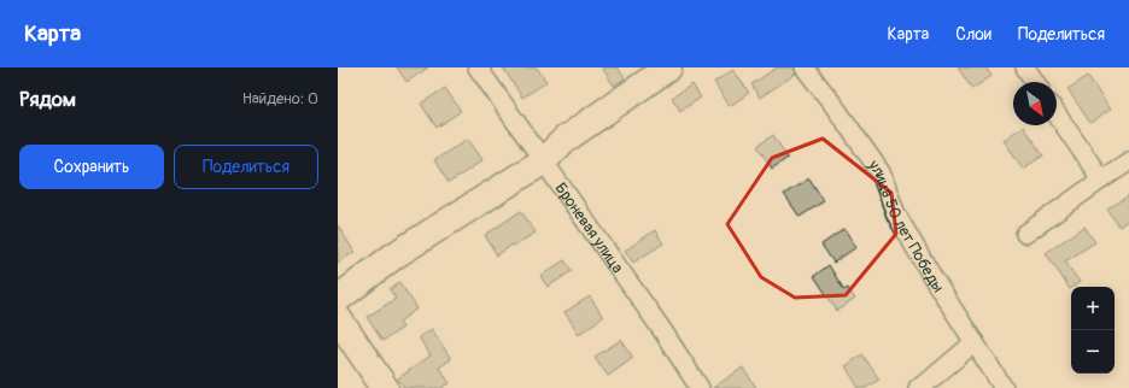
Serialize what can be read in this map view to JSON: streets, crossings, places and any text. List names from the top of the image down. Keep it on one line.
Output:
{"streets":{"street":["улица 50 лет Победы","Броневая улица"]},"north":"bottom right","page":{"header":"Карта","nav":["Карта","Слои","Поделиться"],"heading":["Рядом","Найдено: 0"],"buttons":["Сохранить","Поделиться"],"map_buttons":["+","−"]}}
